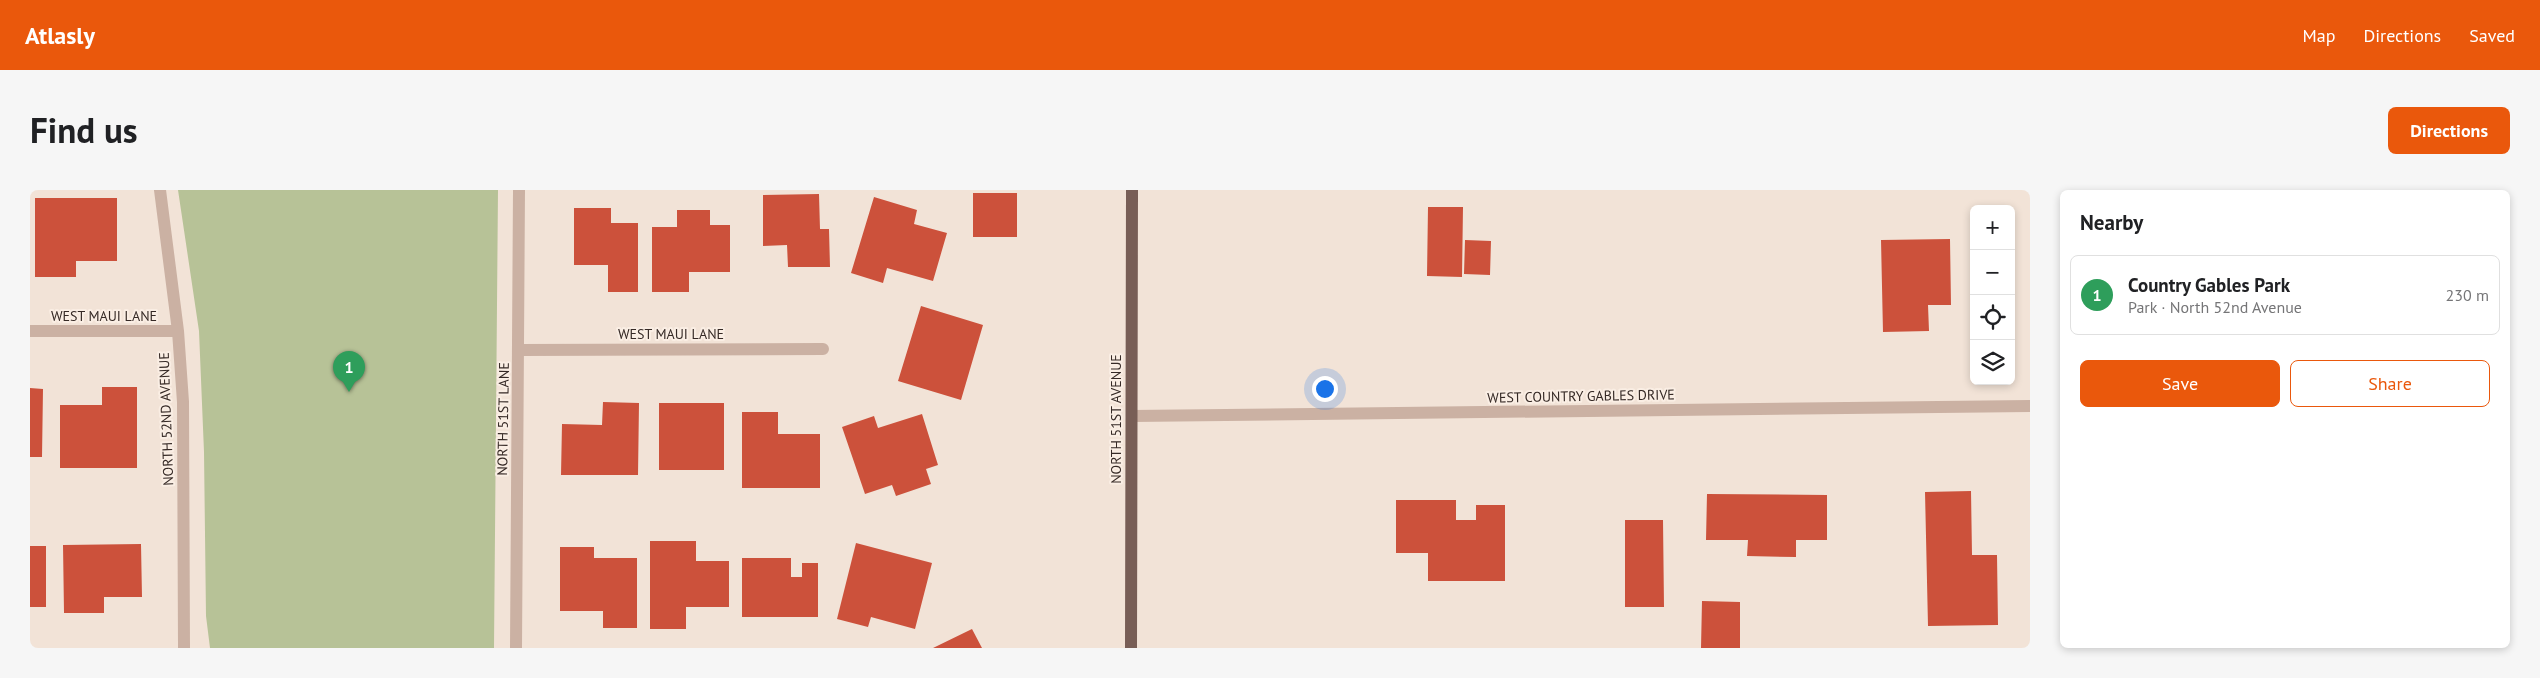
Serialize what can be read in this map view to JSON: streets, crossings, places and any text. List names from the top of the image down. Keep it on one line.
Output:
{"streets":{"main road":["NORTH 51ST AVENUE"],"street":["WEST MAUI LANE","WEST COUNTRY GABLES DRIVE","NORTH 52ND AVENUE","NORTH 51ST LANE"]},"crossings":[["WEST MAUI LANE","NORTH 52ND AVENUE"],["WEST MAUI LANE","NORTH 51ST LANE"],["WEST COUNTRY GABLES DRIVE","NORTH 51ST AVENUE"]],"page":{"header":"Atlasly","nav":["Map","Directions","Saved"],"title":"Find us","buttons":["Directions",["Save","Share"]],"heading":"Nearby","map_buttons":["+","−"],"list":[{"mark":"1","name":"Country Gables Park","note":"Park · North 52nd Avenue","value":"230 m"}],"pins":"1"}}
